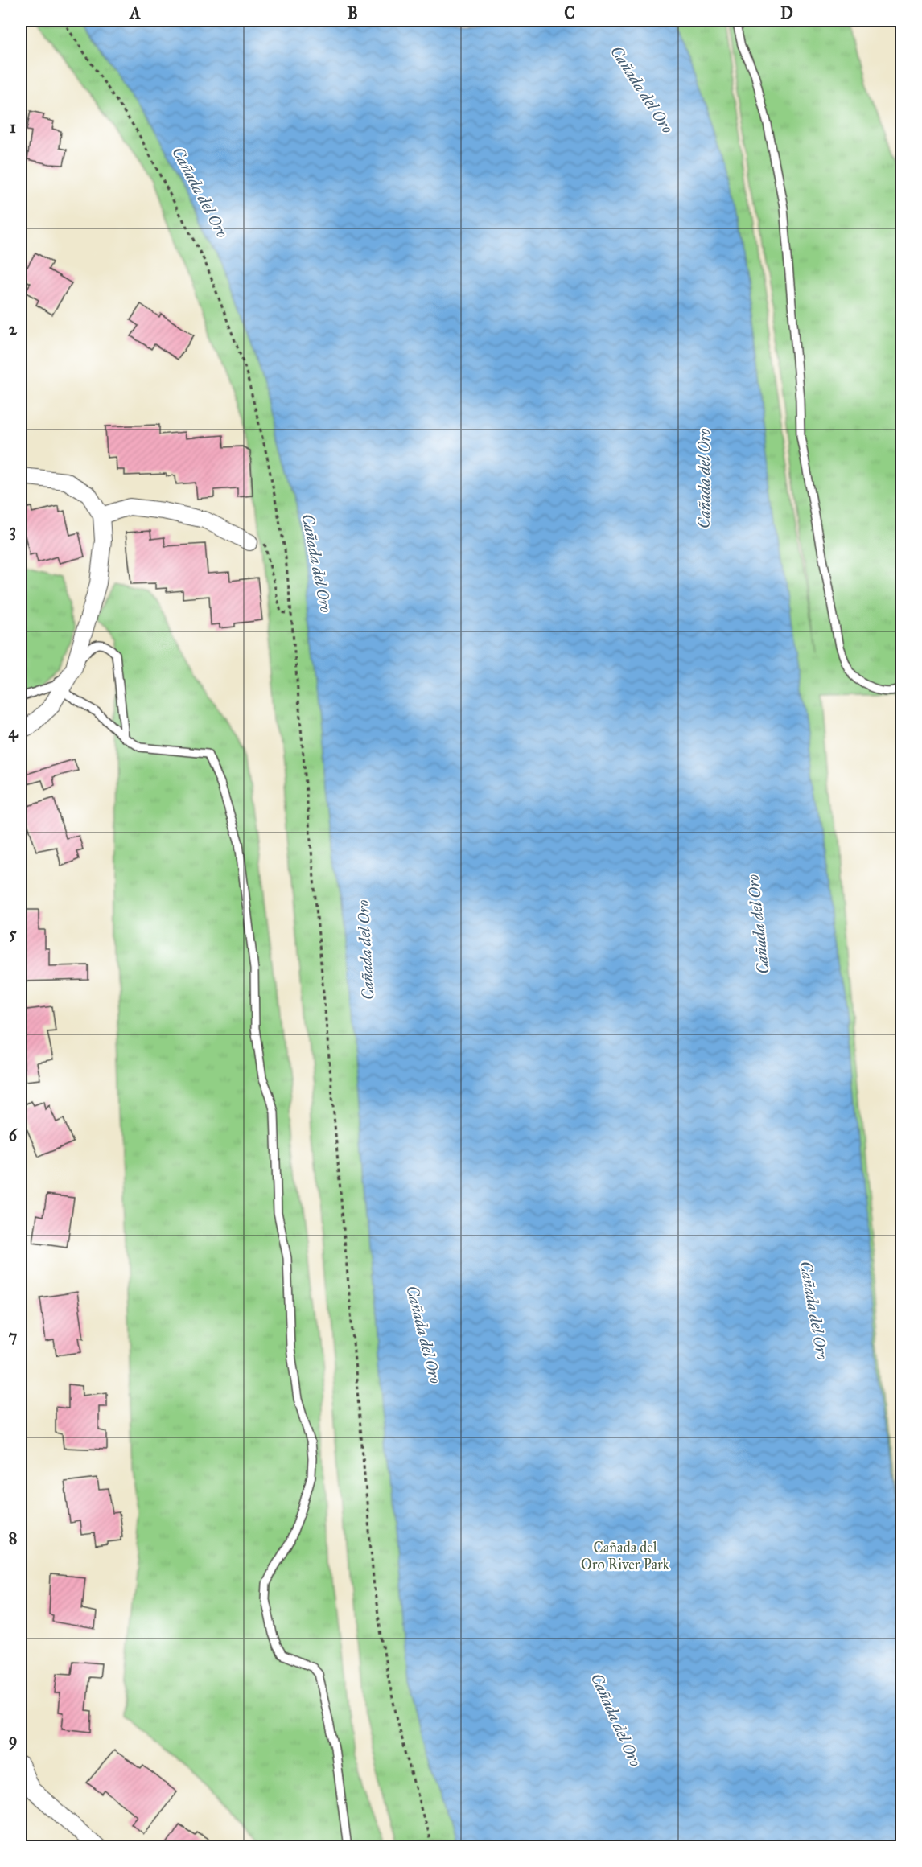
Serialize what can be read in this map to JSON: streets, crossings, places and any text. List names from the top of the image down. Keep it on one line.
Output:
{"water":["Cañada del Oro"],"parks":["Cañada del Oro River Park"],"grid":{"columns":["A","B","C","D"],"rows":["1","2","3","4","5","6","7","8","9"]}}
